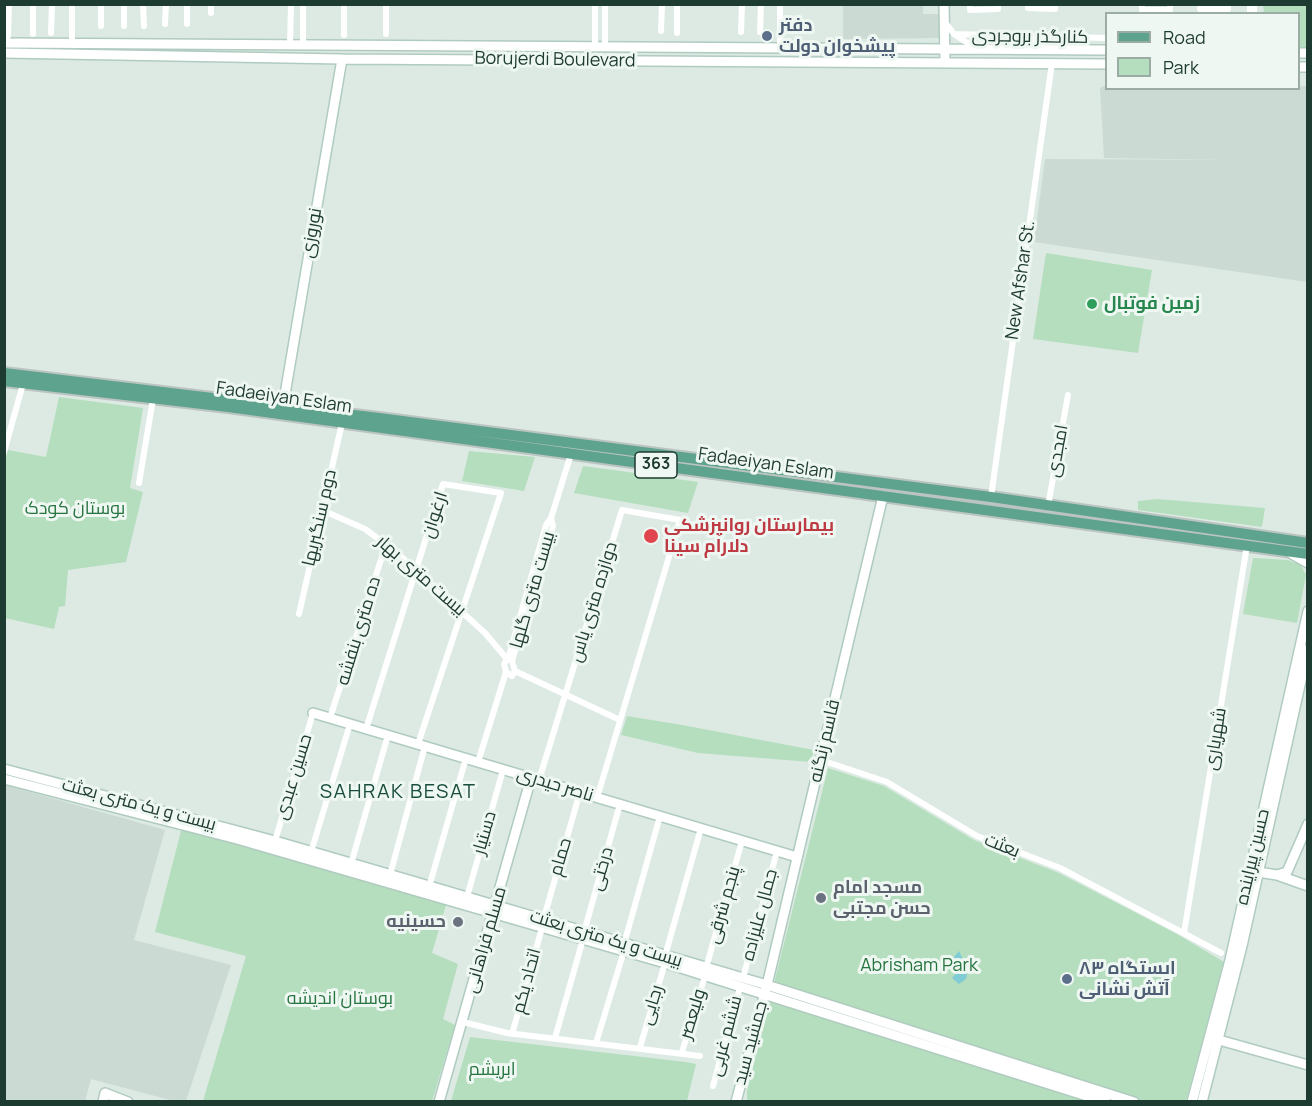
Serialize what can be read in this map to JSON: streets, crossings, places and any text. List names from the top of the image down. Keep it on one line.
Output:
{"streets":{"main road":["Borujerdi Boulevard","نوروزی","Fadaeiyan Eslam","363","قاسم زنگنه","ناصر حیدری","بیست و یک متری بعثت","حسین پیراینده","مسلم فراهانی","جمشید سید"],"street":["کنارگذر بروجردی","New Afshar St.","امجدی","ارغوان","دوم سنگبریها","بیست متری بهار","بیست متری گلها","دوازده متری یاس","ده متری بنفشه","شهریاری","حسین عبدی","دستیار","بعثت","حمام","درختی","پنجم شرقی","جمال علیزاده","اتحاد یکم","رجایی","ولیعصر","ششم غربی"]},"crossings":[["Borujerdi Boulevard","نوروزی"],["Borujerdi Boulevard","New Afshar St."],["نوروزی","Fadaeiyan Eslam"],["New Afshar St.","Fadaeiyan Eslam"],["Fadaeiyan Eslam","امجدی"],["Fadaeiyan Eslam","دوم سنگبریها"],["Fadaeiyan Eslam","بیست متری گلها"],["Fadaeiyan Eslam","شهریاری"],["Fadaeiyan Eslam","قاسم زنگنه"],["ارغوان","بیست متری بهار"],["دوم سنگبریها","بیست متری بهار"],["بیست متری بهار","بیست متری گلها"],["بیست متری بهار","ده متری بنفشه"],["بیست متری گلها","ناصر حیدری"],["دوازده متری یاس","ناصر حیدری"],["دوازده متری یاس","مسلم فراهانی"],["ده متری بنفشه","ناصر حیدری"],["شهریاری","بعثت"],["قاسم زنگنه","ناصر حیدری"],["قاسم زنگنه","بیست و یک متری بعثت"],["قاسم زنگنه","بعثت"],["قاسم زنگنه","جمشید سید"],["حسین عبدی","ناصر حیدری"],["حسین عبدی","بیست و یک متری بعثت"],["ناصر حیدری","دستیار"],["ناصر حیدری","حمام"],["ناصر حیدری","درختی"],["ناصر حیدری","پنجم شرقی"],["ناصر حیدری","جمال علیزاده"],["ناصر حیدری","مسلم فراهانی"],["ناصر حیدری","رجایی"],["بیست و یک متری بعثت","دستیار"],["بیست و یک متری بعثت","حمام"],["بیست و یک متری بعثت","درختی"],["بیست و یک متری بعثت","پنجم شرقی"],["بیست و یک متری بعثت","جمال علیزاده"],["بیست و یک متری بعثت","مسلم فراهانی"],["بیست و یک متری بعثت","اتحاد یکم"],["بیست و یک متری بعثت","رجایی"],["بیست و یک متری بعثت","ولیعصر"],["بیست و یک متری بعثت","ششم غربی"],["بیست و یک متری بعثت","جمشید سید"],["حمام","اتحاد یکم"],["پنجم شرقی","ولیعصر"],["جمال علیزاده","ششم غربی"]],"districts":["SAHRAK BESAT"],"parks":["بوستان کودک","Abrisham Park","بوستان اندیشه","ابریشم"],"places":["دفتر پیشخوان دولت","زمین فوتبال","بیمارستان روانپزشکی دلارام سینا","مسجد امام حسن مجتبی","حسینیه","ایستگاه ۸۳ آتش نشانی"],"legend":["Road","Park"]}
